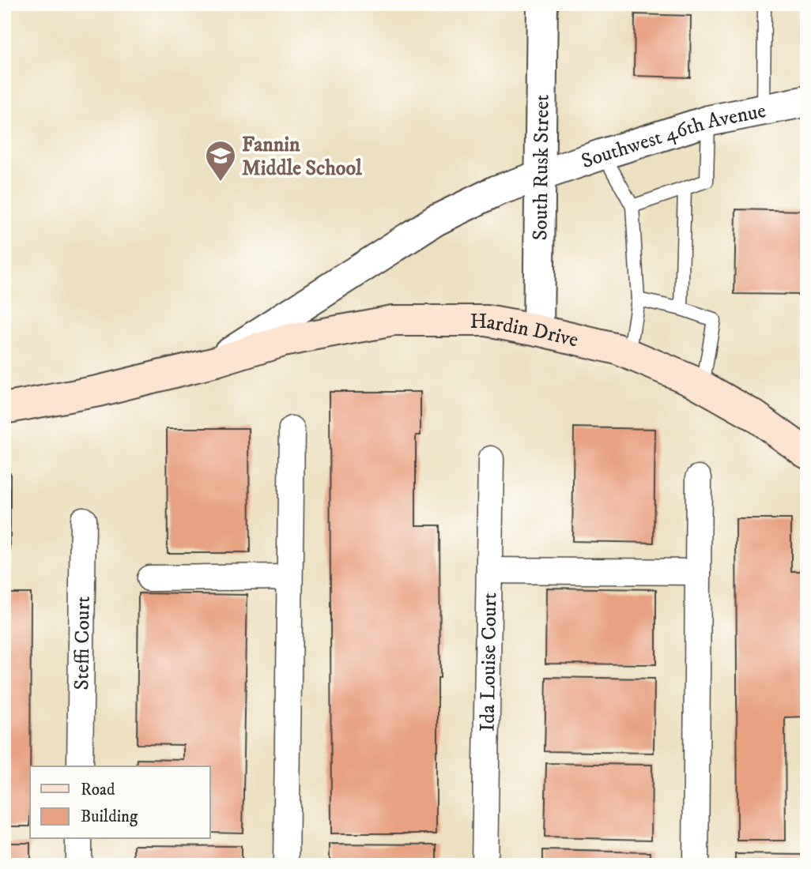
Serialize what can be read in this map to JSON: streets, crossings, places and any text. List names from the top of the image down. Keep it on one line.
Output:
{"streets":{"main road":["Hardin Drive"],"street":["Southwest 46th Avenue","South Rusk Street","Steffi Court","Ida Louise Court"]},"crossings":[["Southwest 46th Avenue","South Rusk Street"],["Southwest 46th Avenue","Hardin Drive"],["South Rusk Street","Hardin Drive"]],"places":{"school or university":["Fannin Middle School"]},"legend":["Road","Building"]}
